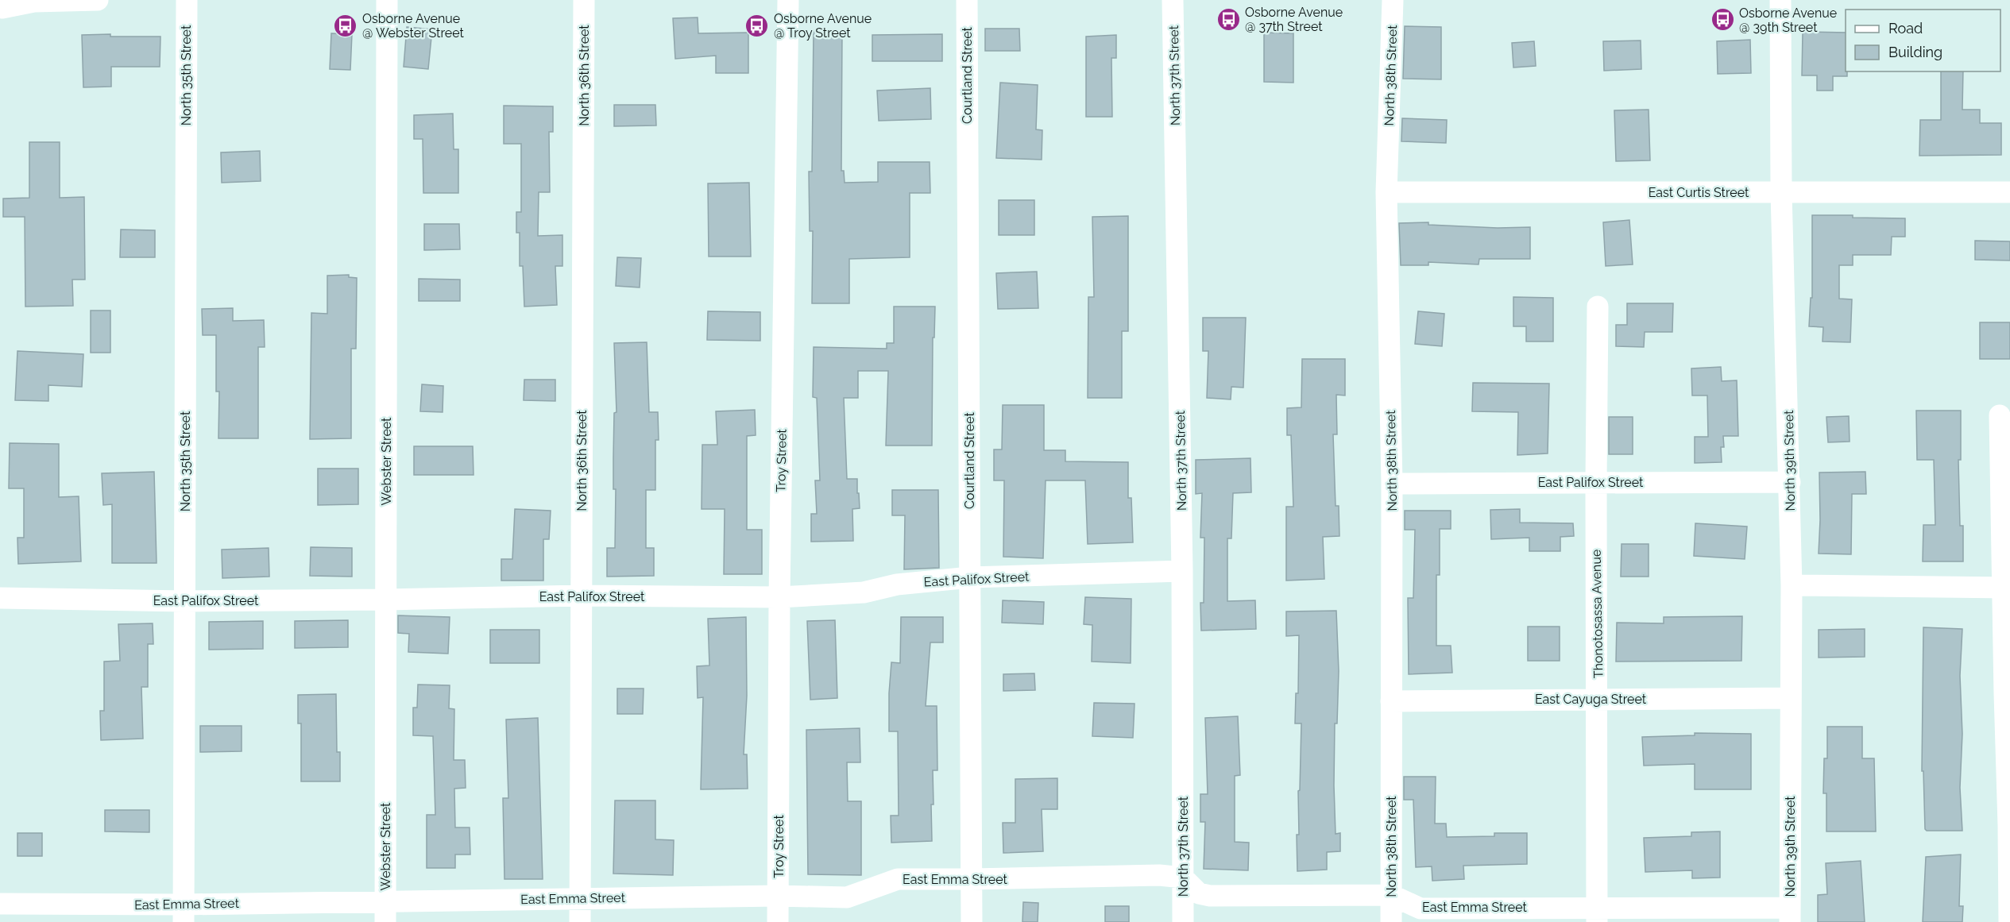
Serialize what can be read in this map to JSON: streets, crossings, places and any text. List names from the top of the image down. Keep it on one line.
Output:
{"streets":{"street":["North 35th Street","North 36th Street","Courtland Street","North 37th Street","North 38th Street","East Curtis Street","Troy Street","North 39th Street","Webster Street","East Palifox Street","Thonotosassa Avenue","East Cayuga Street","East Emma Street"]},"crossings":[["North 35th Street","East Palifox Street"],["North 35th Street","East Emma Street"],["North 36th Street","East Palifox Street"],["North 36th Street","East Emma Street"],["Courtland Street","East Palifox Street"],["Courtland Street","East Emma Street"],["North 37th Street","East Palifox Street"],["North 37th Street","East Emma Street"],["North 38th Street","East Curtis Street"],["North 38th Street","East Palifox Street"],["North 38th Street","East Cayuga Street"],["North 38th Street","East Emma Street"],["East Curtis Street","North 39th Street"],["Troy Street","East Palifox Street"],["Troy Street","East Emma Street"],["North 39th Street","East Palifox Street"],["North 39th Street","East Cayuga Street"],["North 39th Street","East Emma Street"],["Webster Street","East Palifox Street"],["Webster Street","East Emma Street"],["East Palifox Street","Thonotosassa Avenue"],["Thonotosassa Avenue","East Cayuga Street"],["Thonotosassa Avenue","East Emma Street"]],"places":{"bus stop":["Osborne Avenue @ 37th Street","Osborne Avenue @ 39th Street","Osborne Avenue @ Webster Street","Osborne Avenue @ Troy Street"]},"legend":["Road","Building"]}
